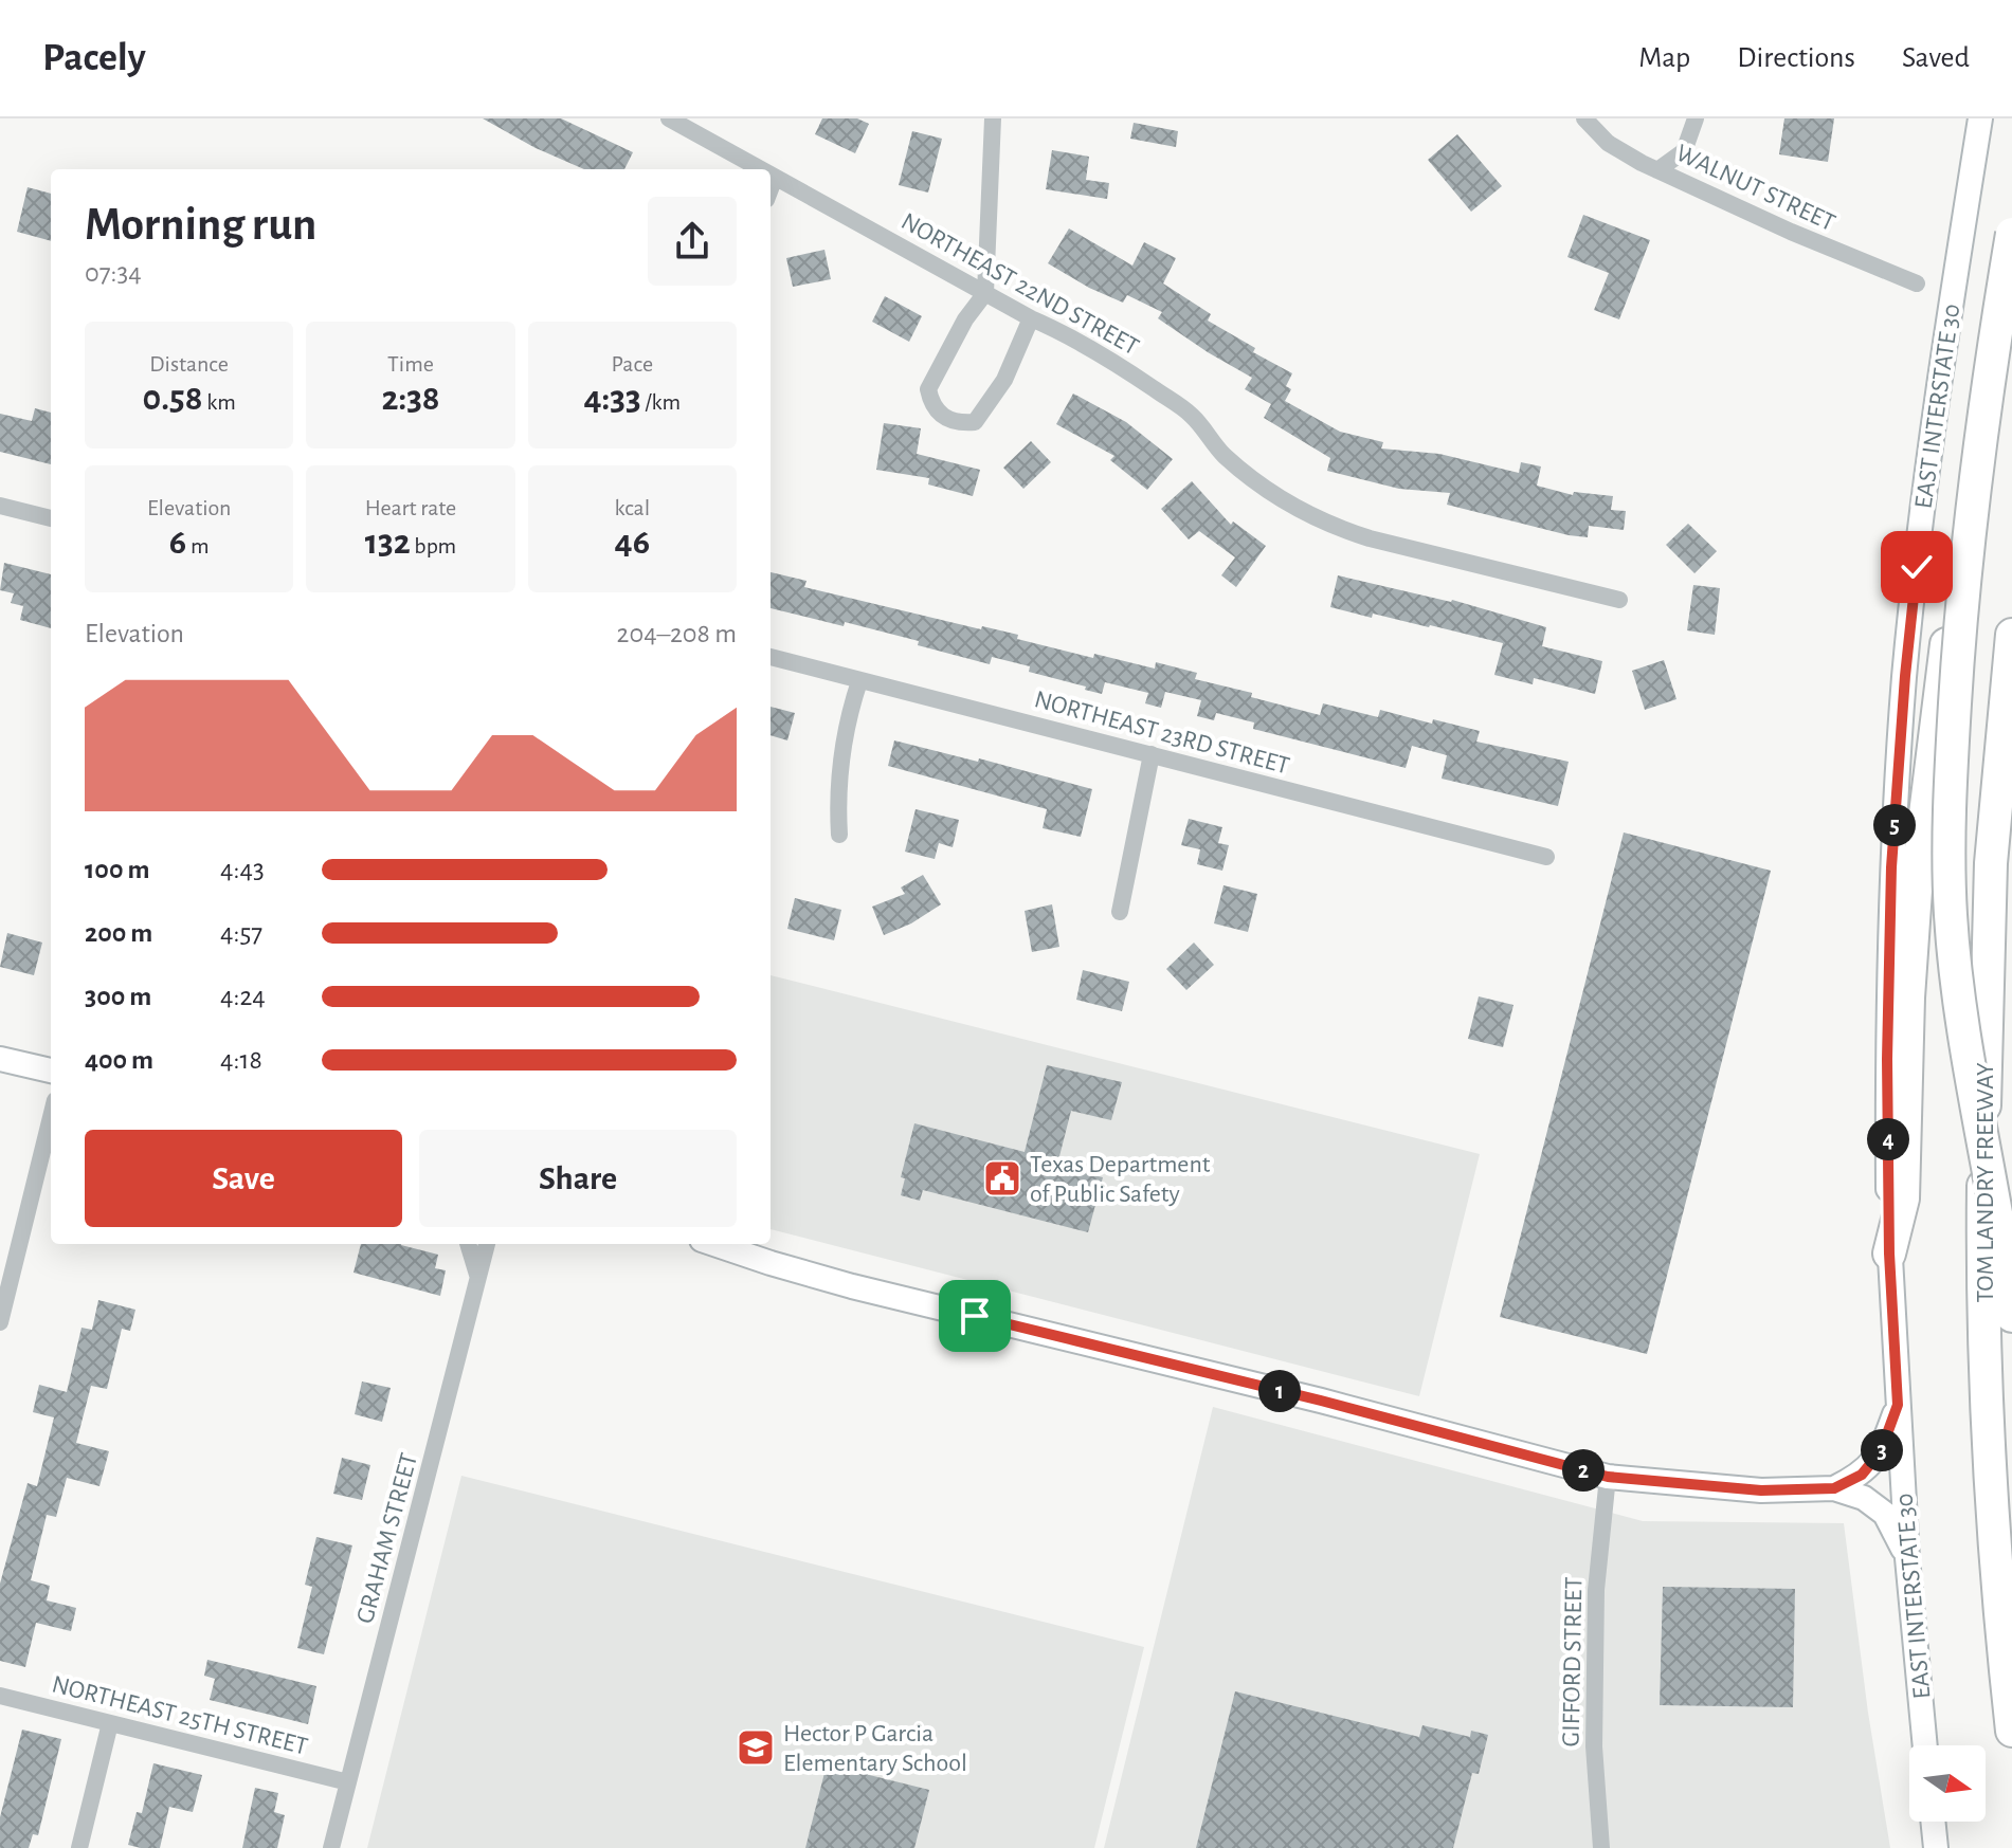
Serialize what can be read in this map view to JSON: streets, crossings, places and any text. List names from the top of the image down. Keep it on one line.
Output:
{"streets":{"highway":["TOM LANDRY FREEWAY"],"main road":["EAST INTERSTATE 30"],"street":["WALNUT STREET","NORTHEAST 22ND STREET","NORTHEAST 23RD STREET","GRAHAM STREET","GIFFORD STREET","NORTHEAST 25TH STREET"]},"crossings":[["GRAHAM STREET","NORTHEAST 25TH STREET"]],"places":{"public building":["Texas Department of Public Safety"],"school or university":["Hector P Garcia Elementary School"]},"north":"right","page":{"header":"Pacely","nav":["Map","Directions","Saved"],"heading":["Morning run","07:34"],"stats":[["Distance","0.58 km"],["Time","2:38"],["Pace","4:33 /km"],["Elevation","6 m"],["Heart rate","132 bpm"],["kcal","46"]],"chart":["Elevation","204–208 m"],"pins":["5","4","1","3","2"],"list":[{"name":"100 m","note":"4:43"},{"name":"200 m","note":"4:57"},{"name":"300 m","note":"4:24"},{"name":"400 m","note":"4:18"}],"buttons":["Save","Share"]}}
